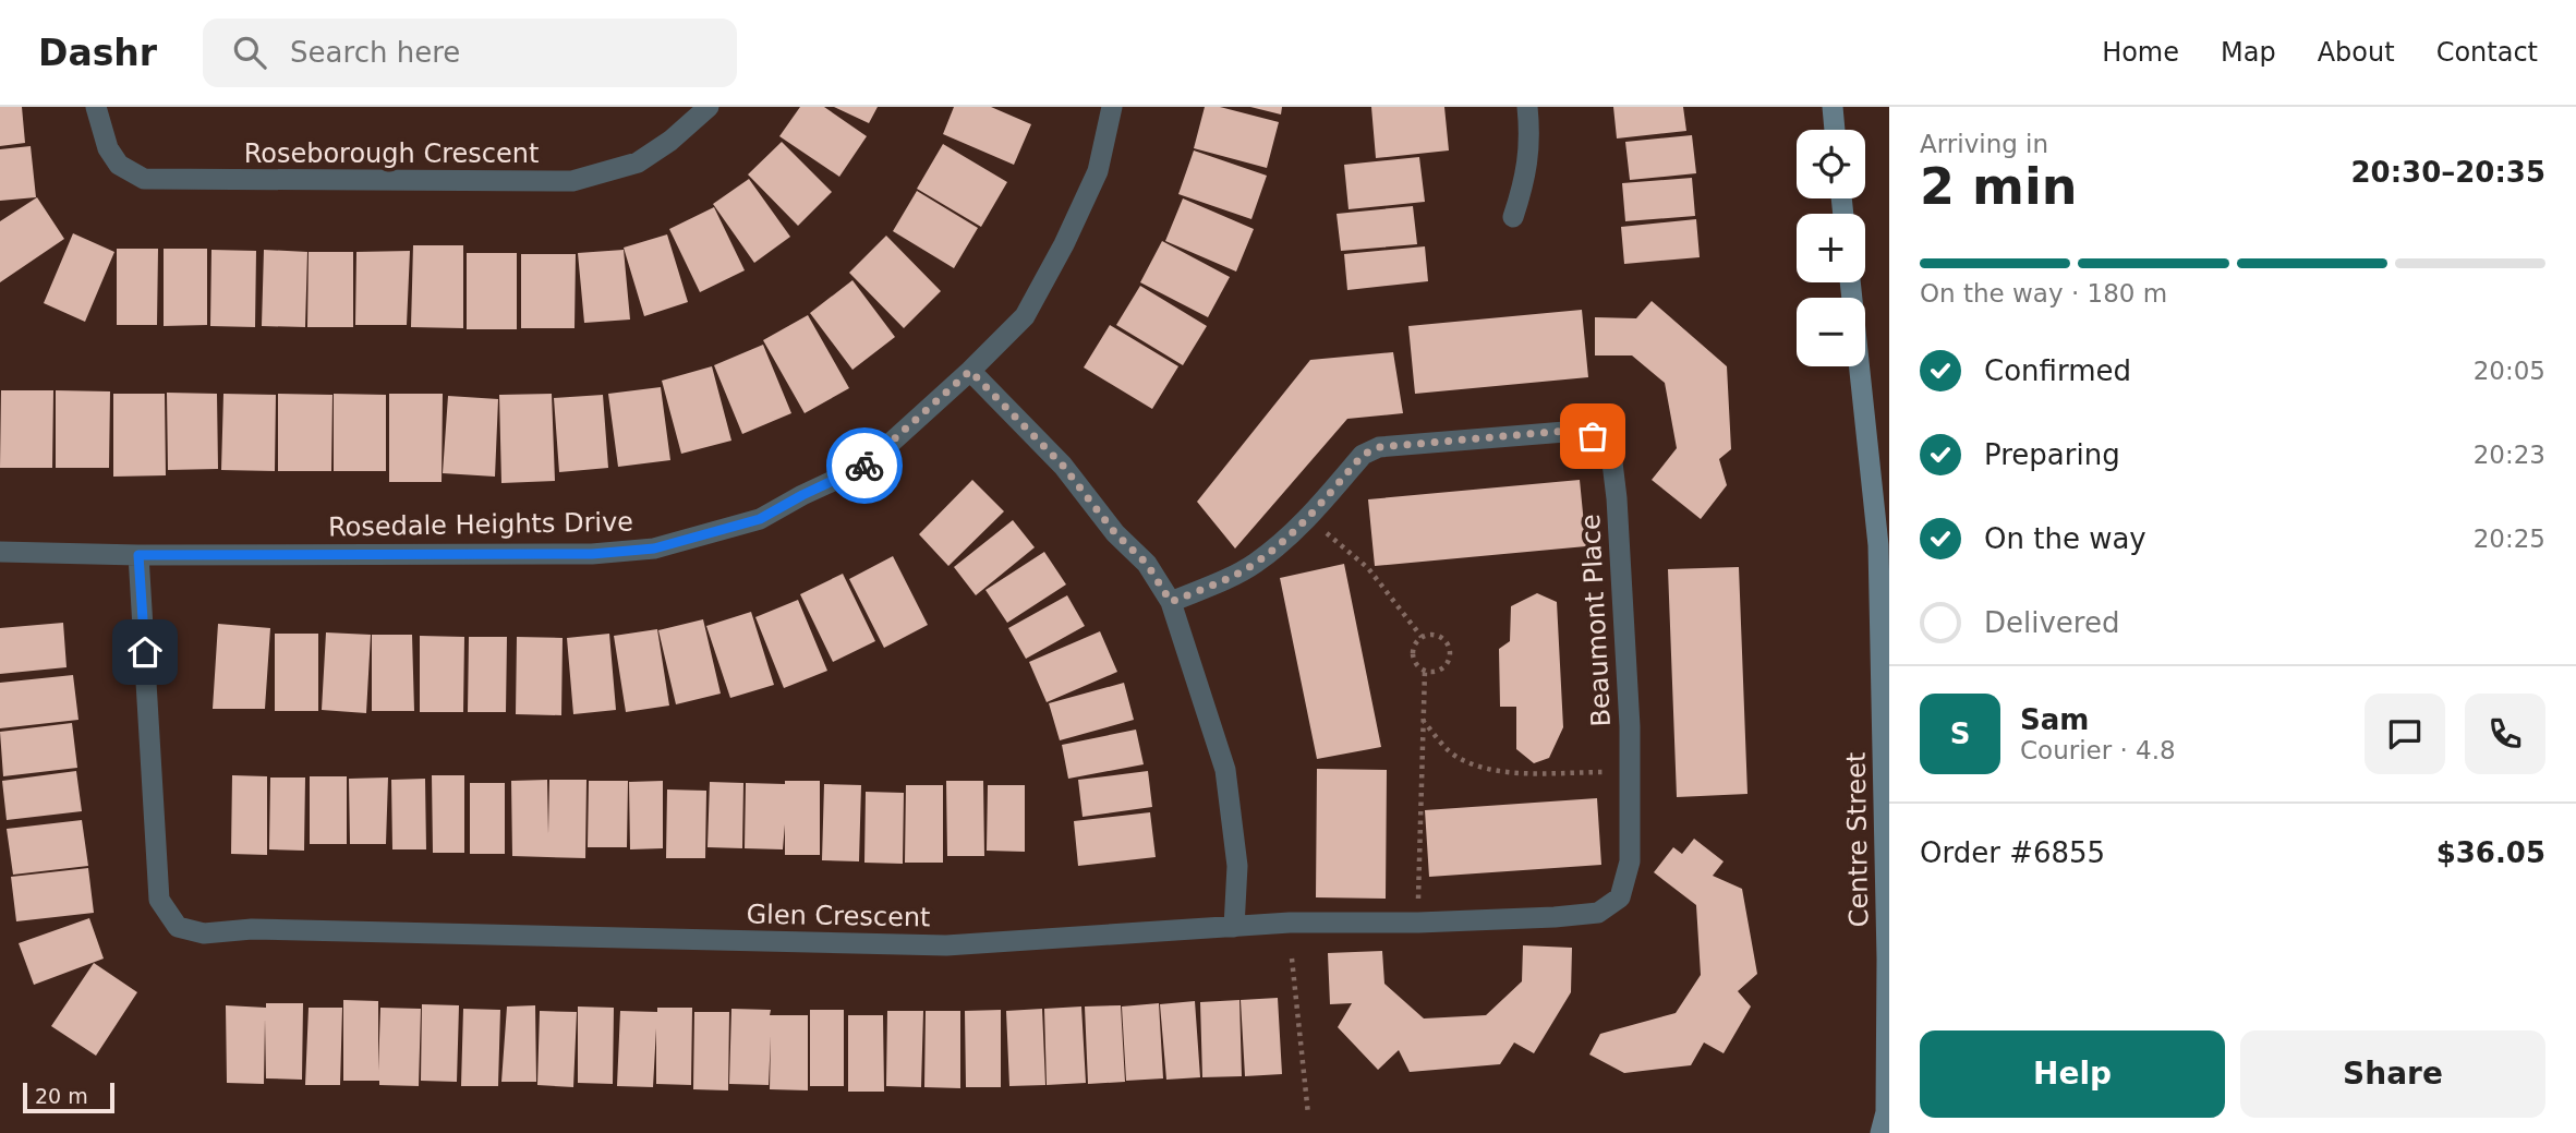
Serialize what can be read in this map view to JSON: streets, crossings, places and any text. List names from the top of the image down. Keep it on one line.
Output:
{"streets":{"main road":["Centre Street"],"street":["Roseborough Crescent","Rosedale Heights Drive","Beaumont Place","Glen Crescent"]},"crossings":[["Rosedale Heights Drive","Glen Crescent"],["Beaumont Place","Glen Crescent"]],"scale_bar":"20 m","page":{"header":"Dashr","search":"Search here","nav":["Home","Map","About","Contact"],"heading":["2 min","Arriving in","20:30–20:35"],"panel":["Sam","Courier · 4.8","Order #6855","$36.05"],"map_buttons":["+","−"],"bar":"On the way · 180 m","list":[["Confirmed","20:05"],["Preparing","20:23"],["On the way","20:25"],"Delivered"],"round":"S","buttons":["Help","Share"],"scale":"20 m"}}
